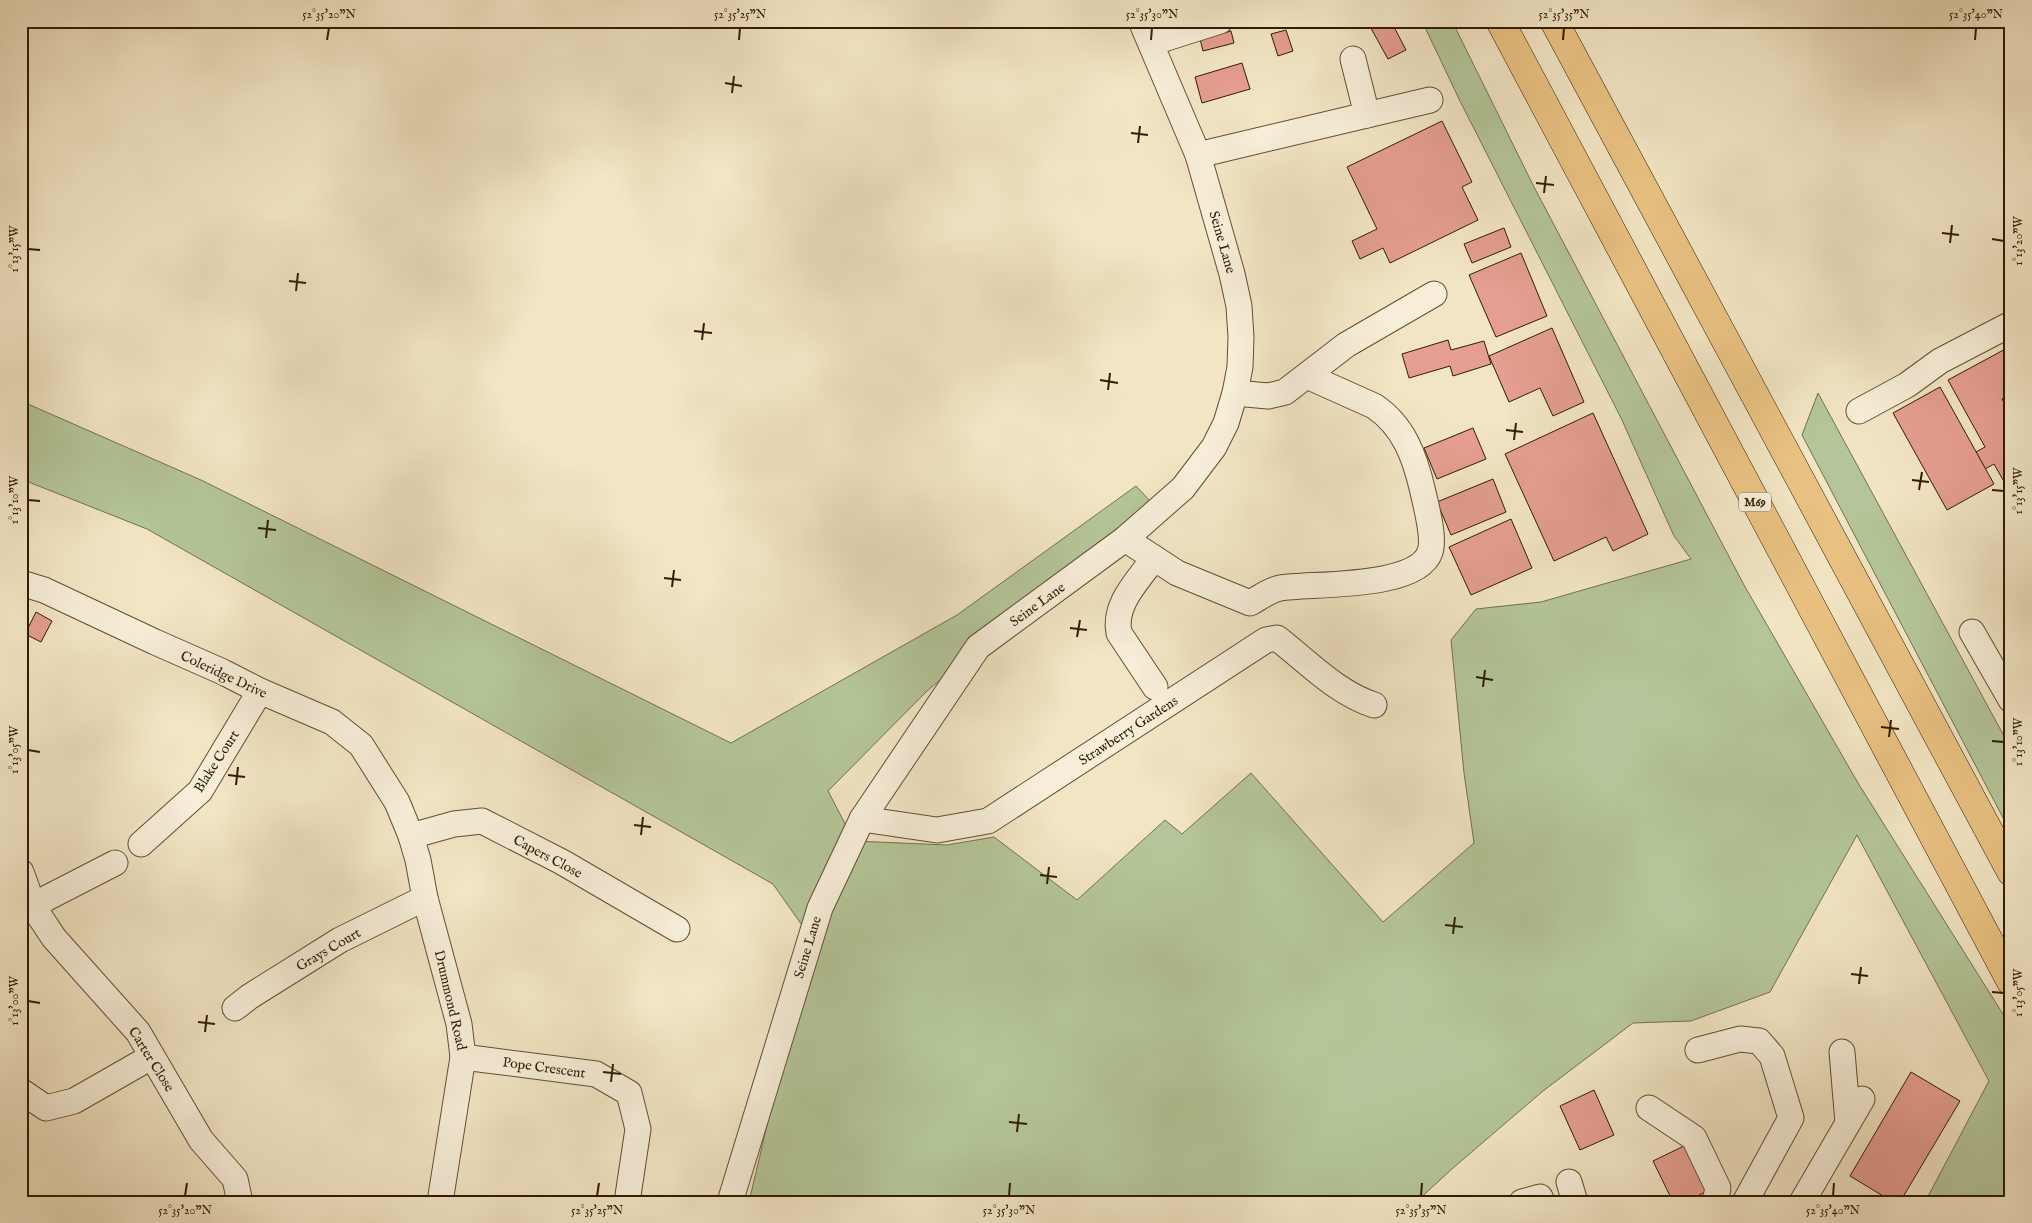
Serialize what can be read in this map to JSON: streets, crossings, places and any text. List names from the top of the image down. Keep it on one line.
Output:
{"streets":{"highway":["M69"],"street":["Seine Lane","Coleridge Drive","Strawberry Gardens","Blake Court","Capers Close","Grays Court","Drummond Road","Carter Close","Pope Crescent"]},"crossings":[["Seine Lane","Strawberry Gardens"],["Coleridge Drive","Blake Court"],["Coleridge Drive","Drummond Road"],["Capers Close","Drummond Road"],["Grays Court","Drummond Road"],["Drummond Road","Pope Crescent"]],"coordinates":["52°35'20\"N","52°35'25\"N","52°35'30\"N","52°35'35\"N","52°35'40\"N","1°13'20\"W","1°13'15\"W","1°13'10\"W","1°13'05\"W","1°13'00\"W"]}
